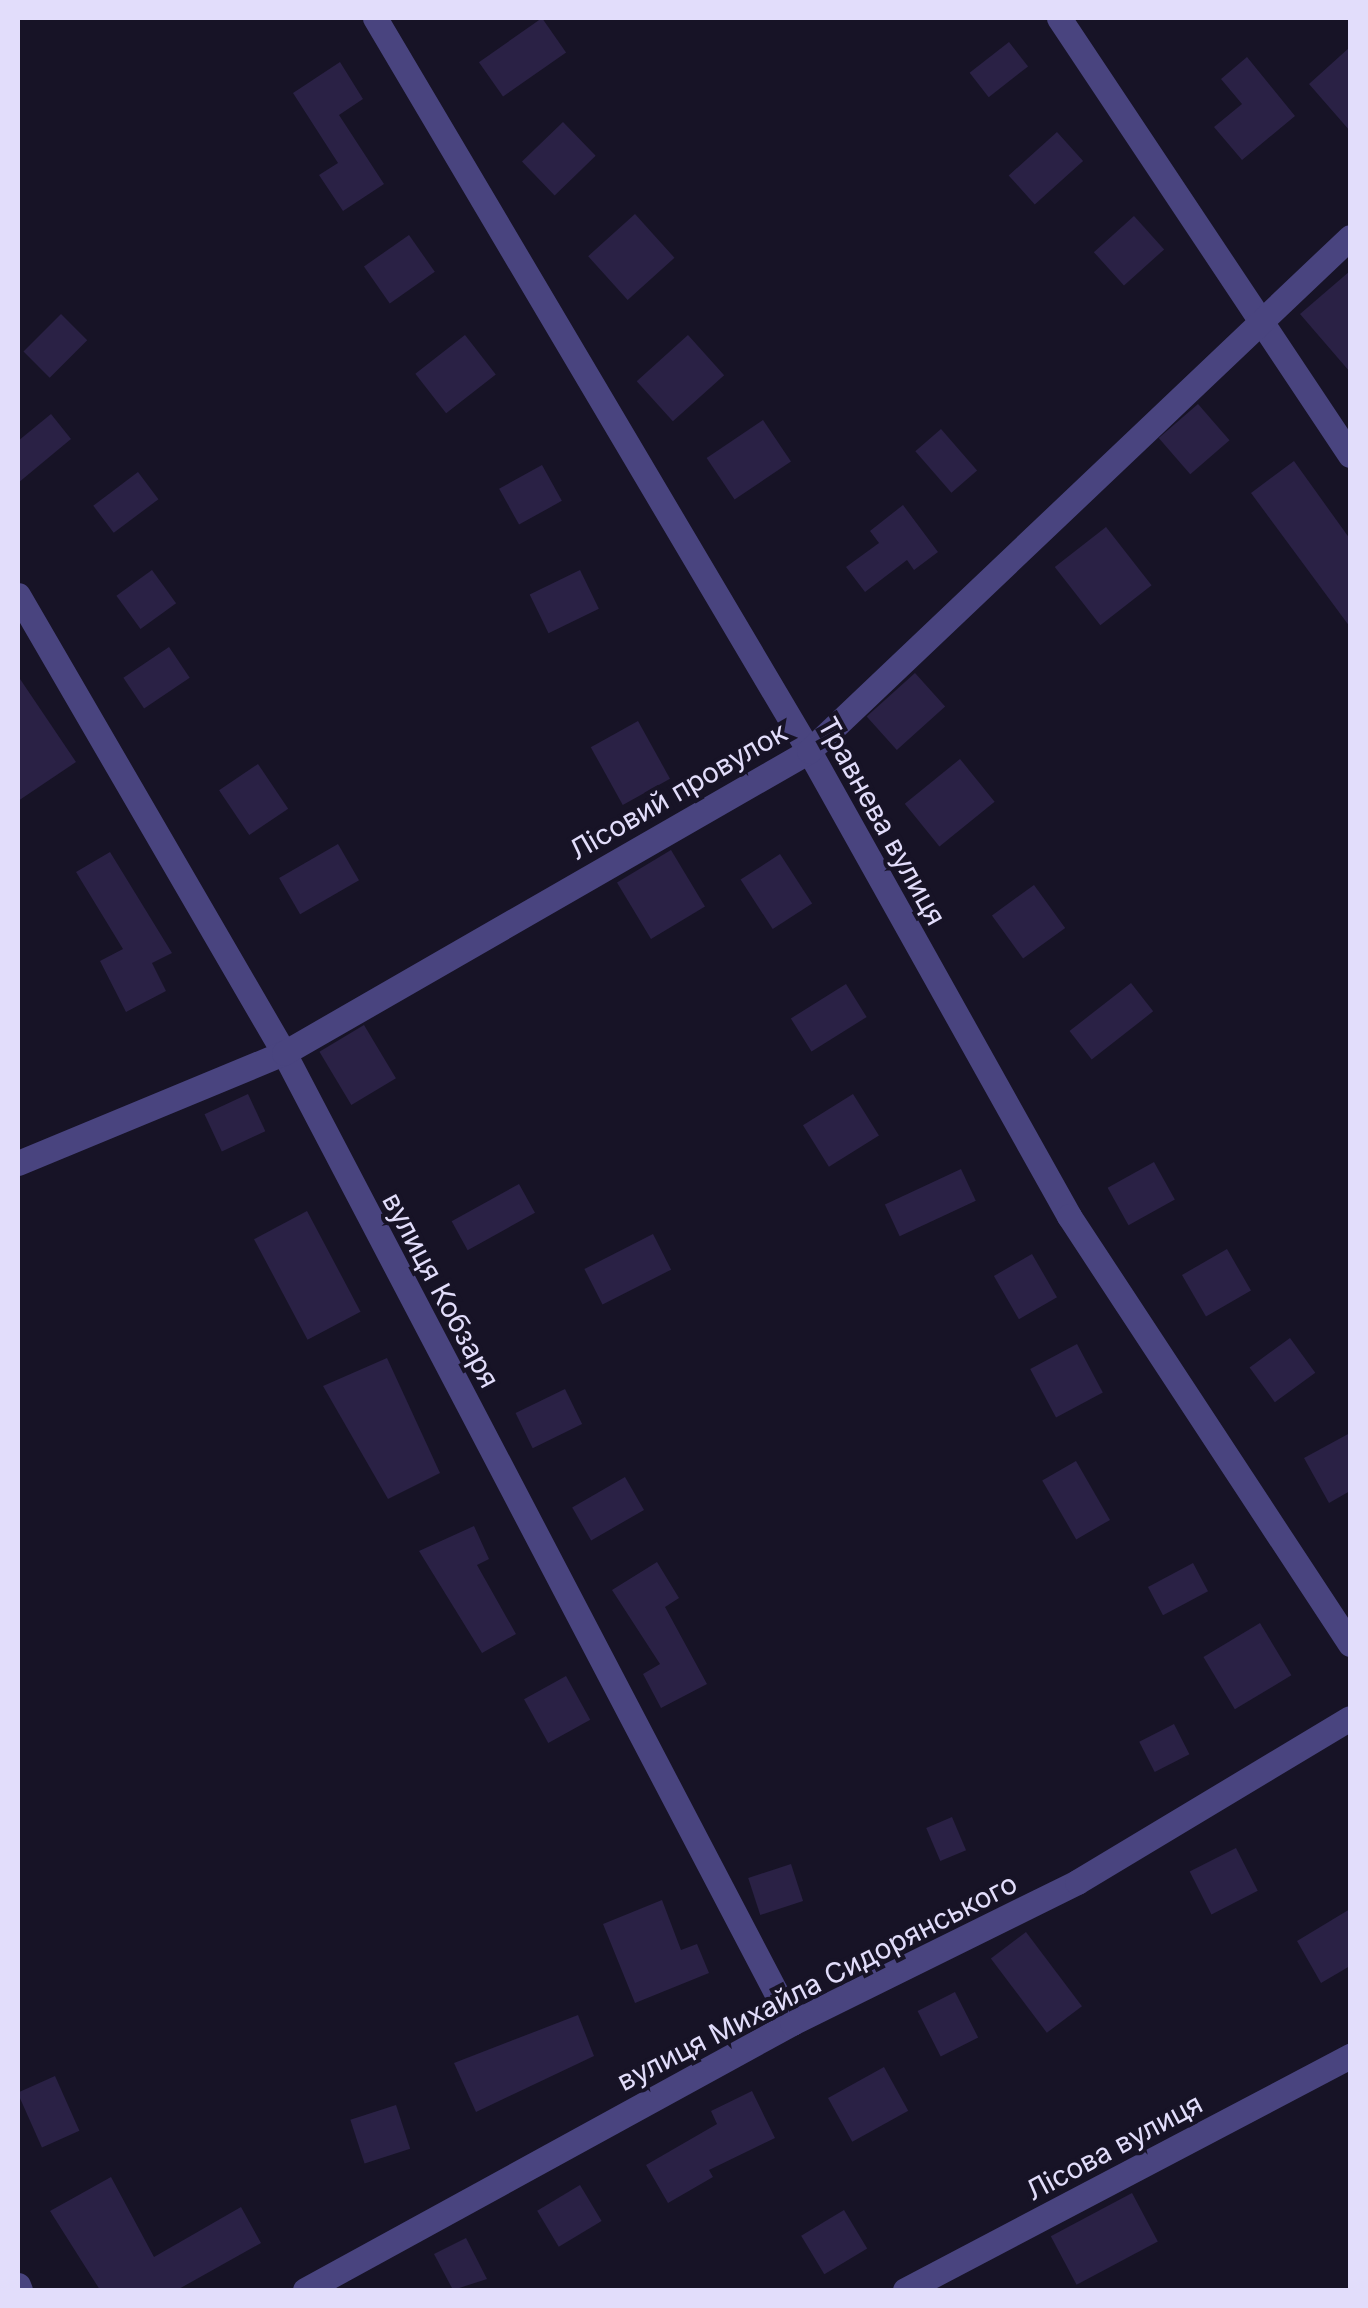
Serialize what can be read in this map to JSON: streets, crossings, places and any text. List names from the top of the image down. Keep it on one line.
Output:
{"streets":{"street":["Лісовий провулок","Травнева вулиця","вулиця Кобзаря","вулиця Михайла Сидорянського","Лісова вулиця"]},"crossings":[["Лісовий провулок","Травнева вулиця"],["Лісовий провулок","вулиця Кобзаря"],["вулиця Кобзаря","вулиця Михайла Сидорянського"]]}
